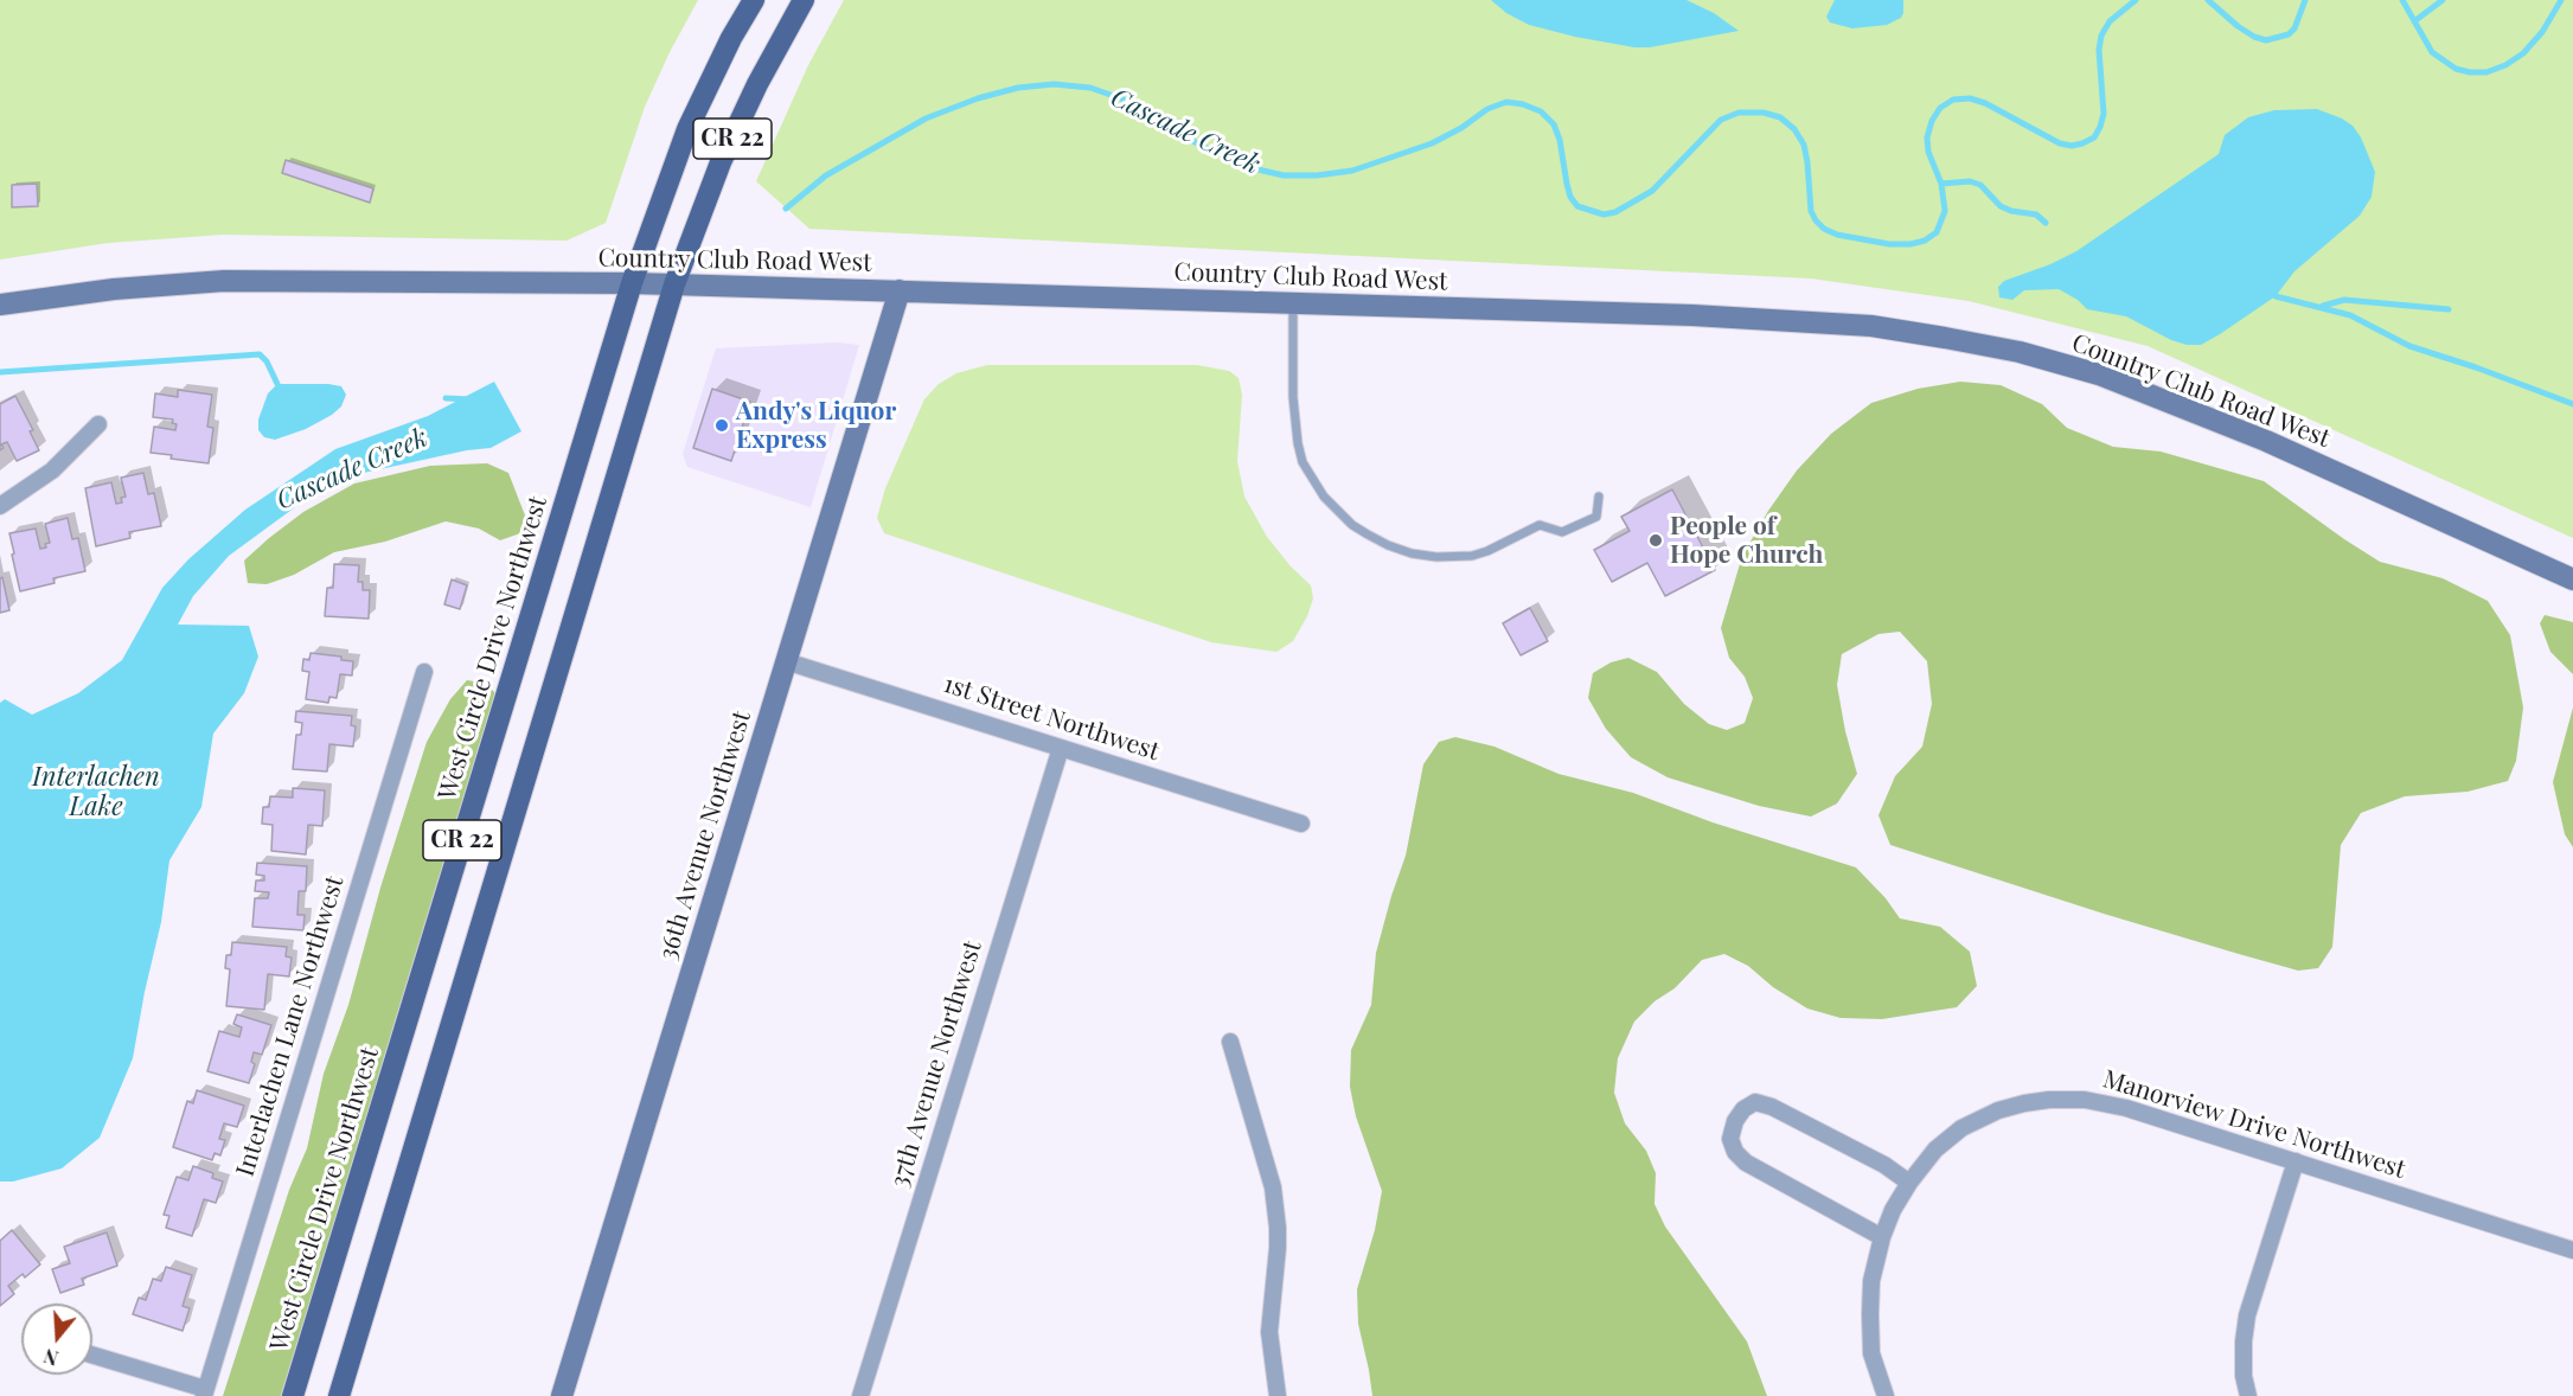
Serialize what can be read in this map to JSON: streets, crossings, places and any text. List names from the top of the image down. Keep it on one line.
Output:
{"streets":{"main road":["CR 22","Country Club Road West","West Circle Drive Northwest","36th Avenue Northwest"],"street":["1st Street Northwest","Interlachen Lane Northwest","37th Avenue Northwest","Manorview Drive Northwest"]},"crossings":[["CR 22","Country Club Road West"],["CR 22","West Circle Drive Northwest"],["Country Club Road West","West Circle Drive Northwest"],["Country Club Road West","36th Avenue Northwest"],["1st Street Northwest","36th Avenue Northwest"],["1st Street Northwest","37th Avenue Northwest"]],"water":["Cascade Creek","Interlachen Lake"],"places":["Andy's Liquor Express","People of Hope Church"],"north":"bottom"}
